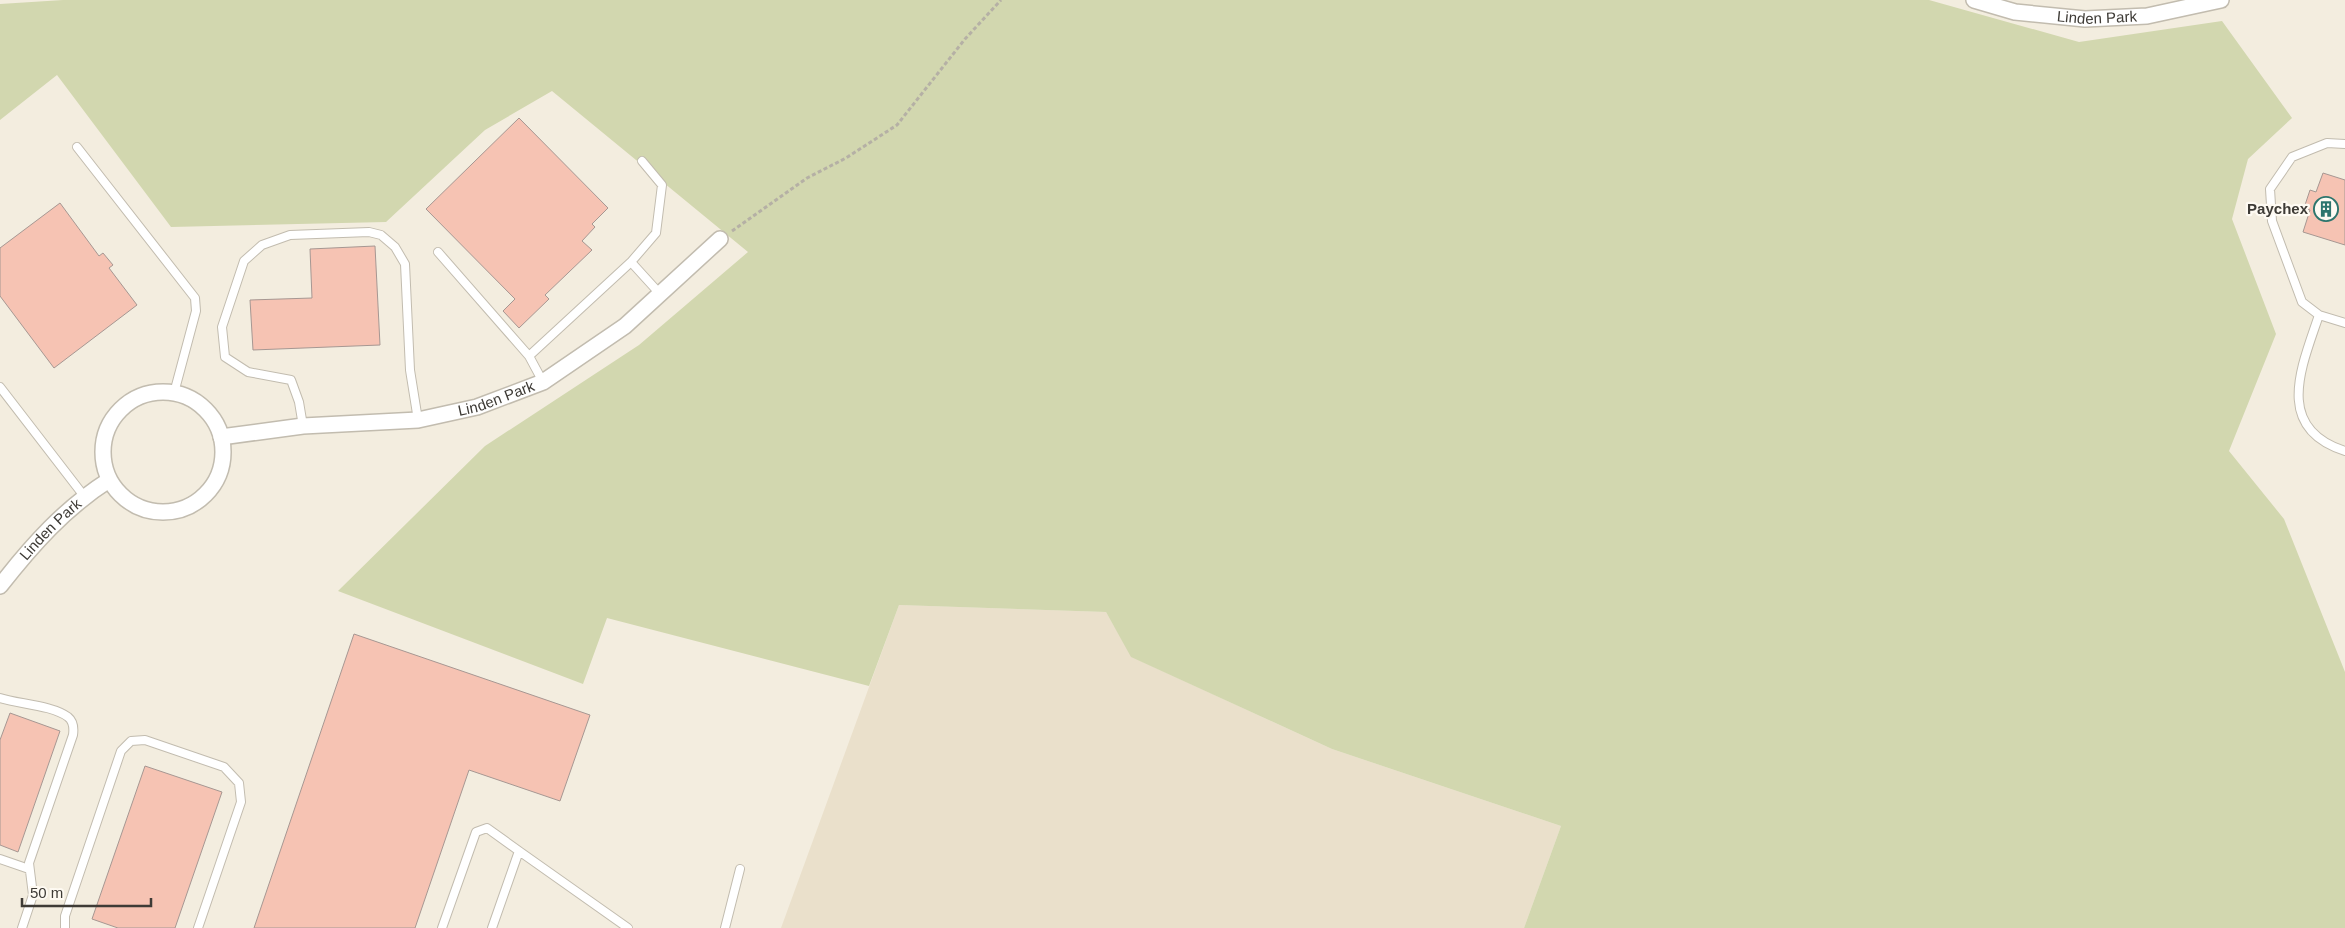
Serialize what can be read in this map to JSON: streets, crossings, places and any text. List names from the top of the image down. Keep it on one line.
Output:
{"streets":{"street":["Linden Park"]},"places":{"building":["Paychex"]},"scale_bar":"50 m"}
